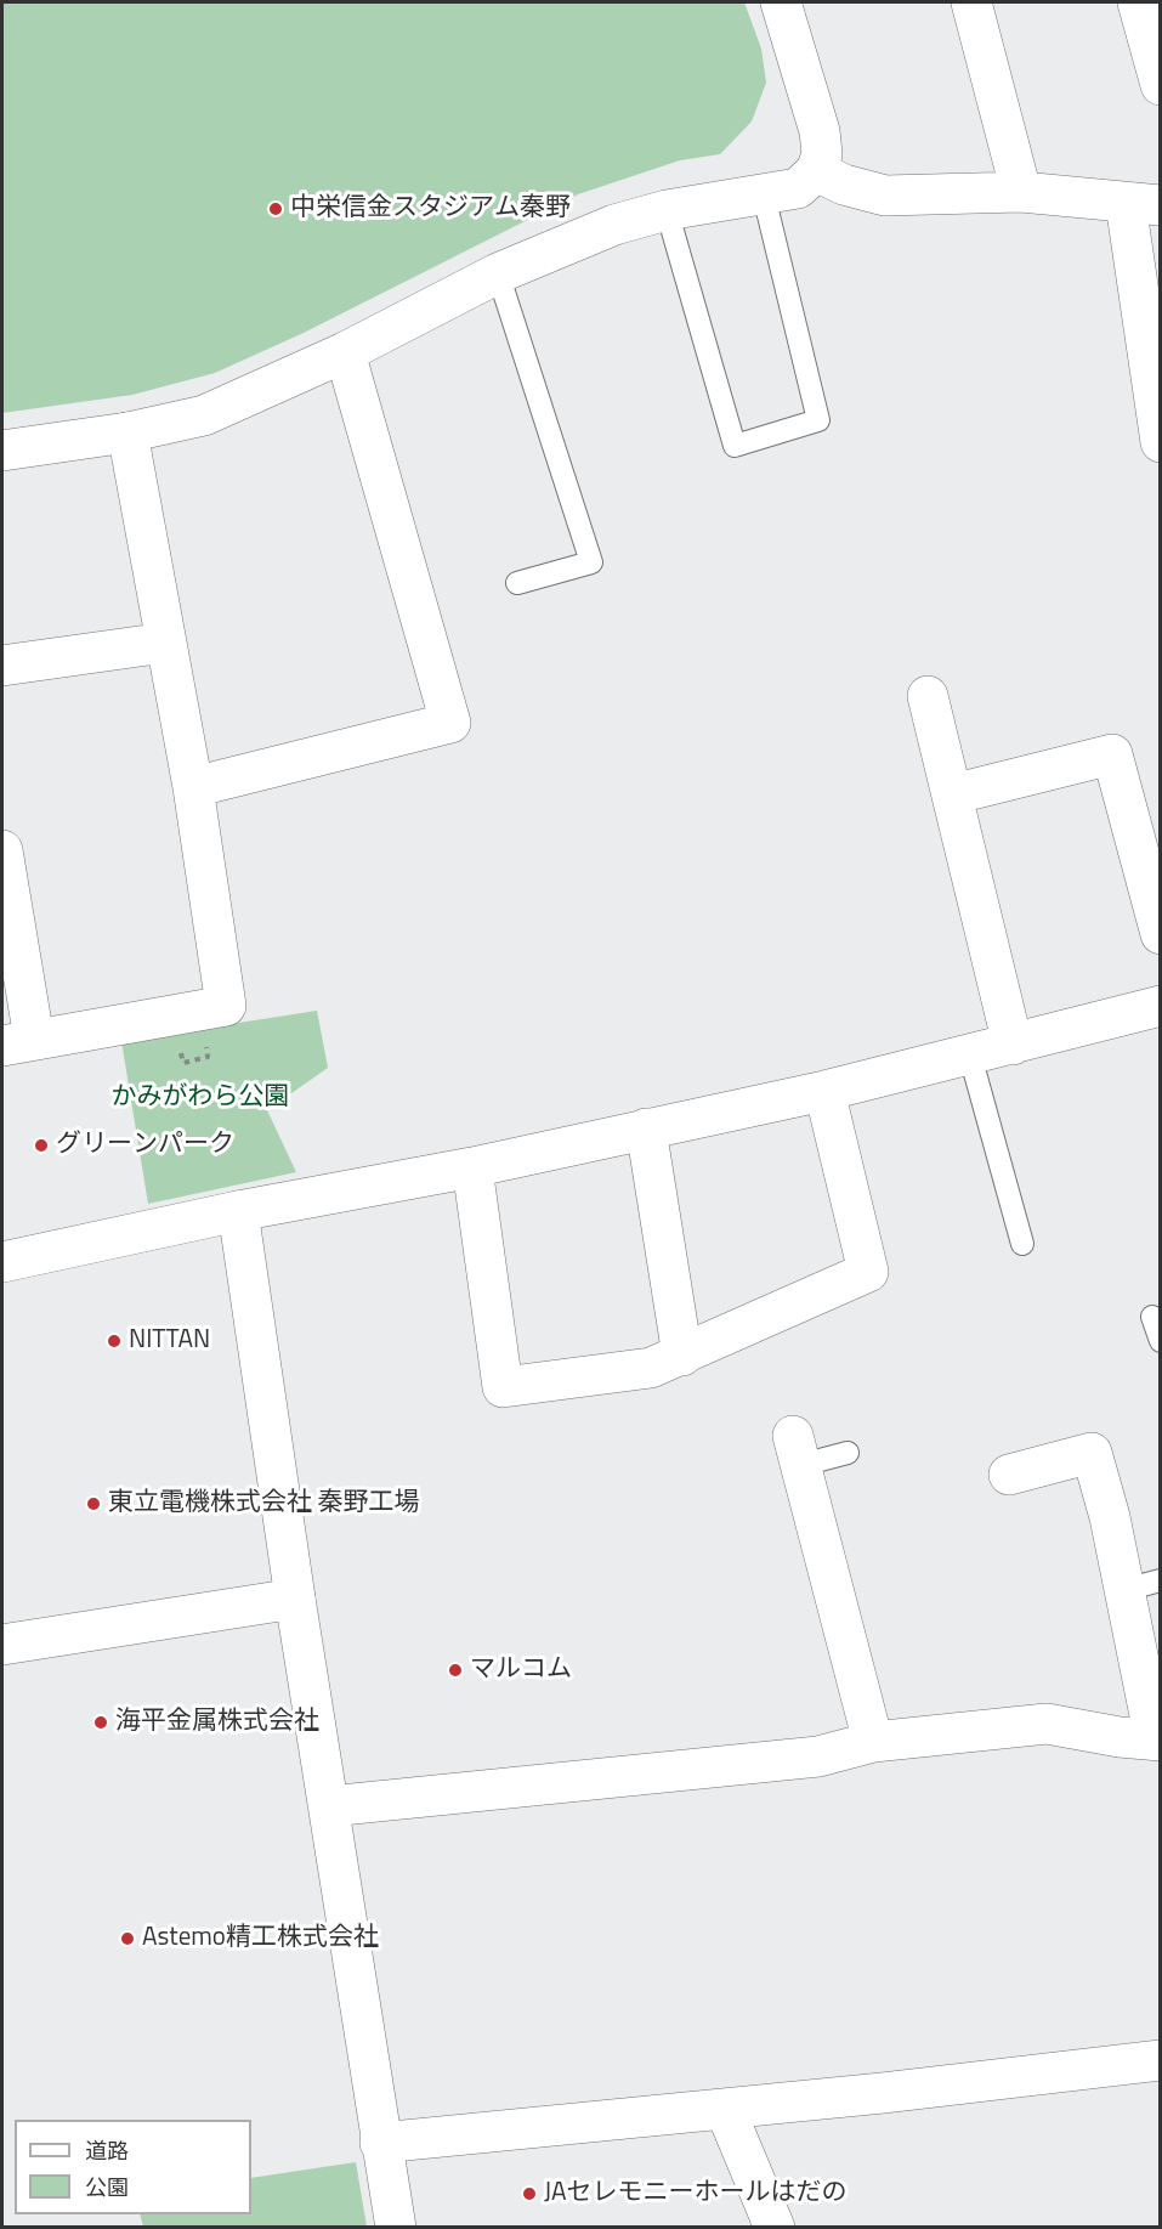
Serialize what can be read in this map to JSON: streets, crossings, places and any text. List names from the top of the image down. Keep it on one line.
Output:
{"parks":["かみがわら公園"],"places":["中栄信金スタジアム秦野","グリーンパーク","NITTAN","東立電機株式会社 秦野工場","マルコム","海平金属株式会社","Astemo精工株式会社","JAセレモニーホールはだの"],"legend":["道路","公園"]}
